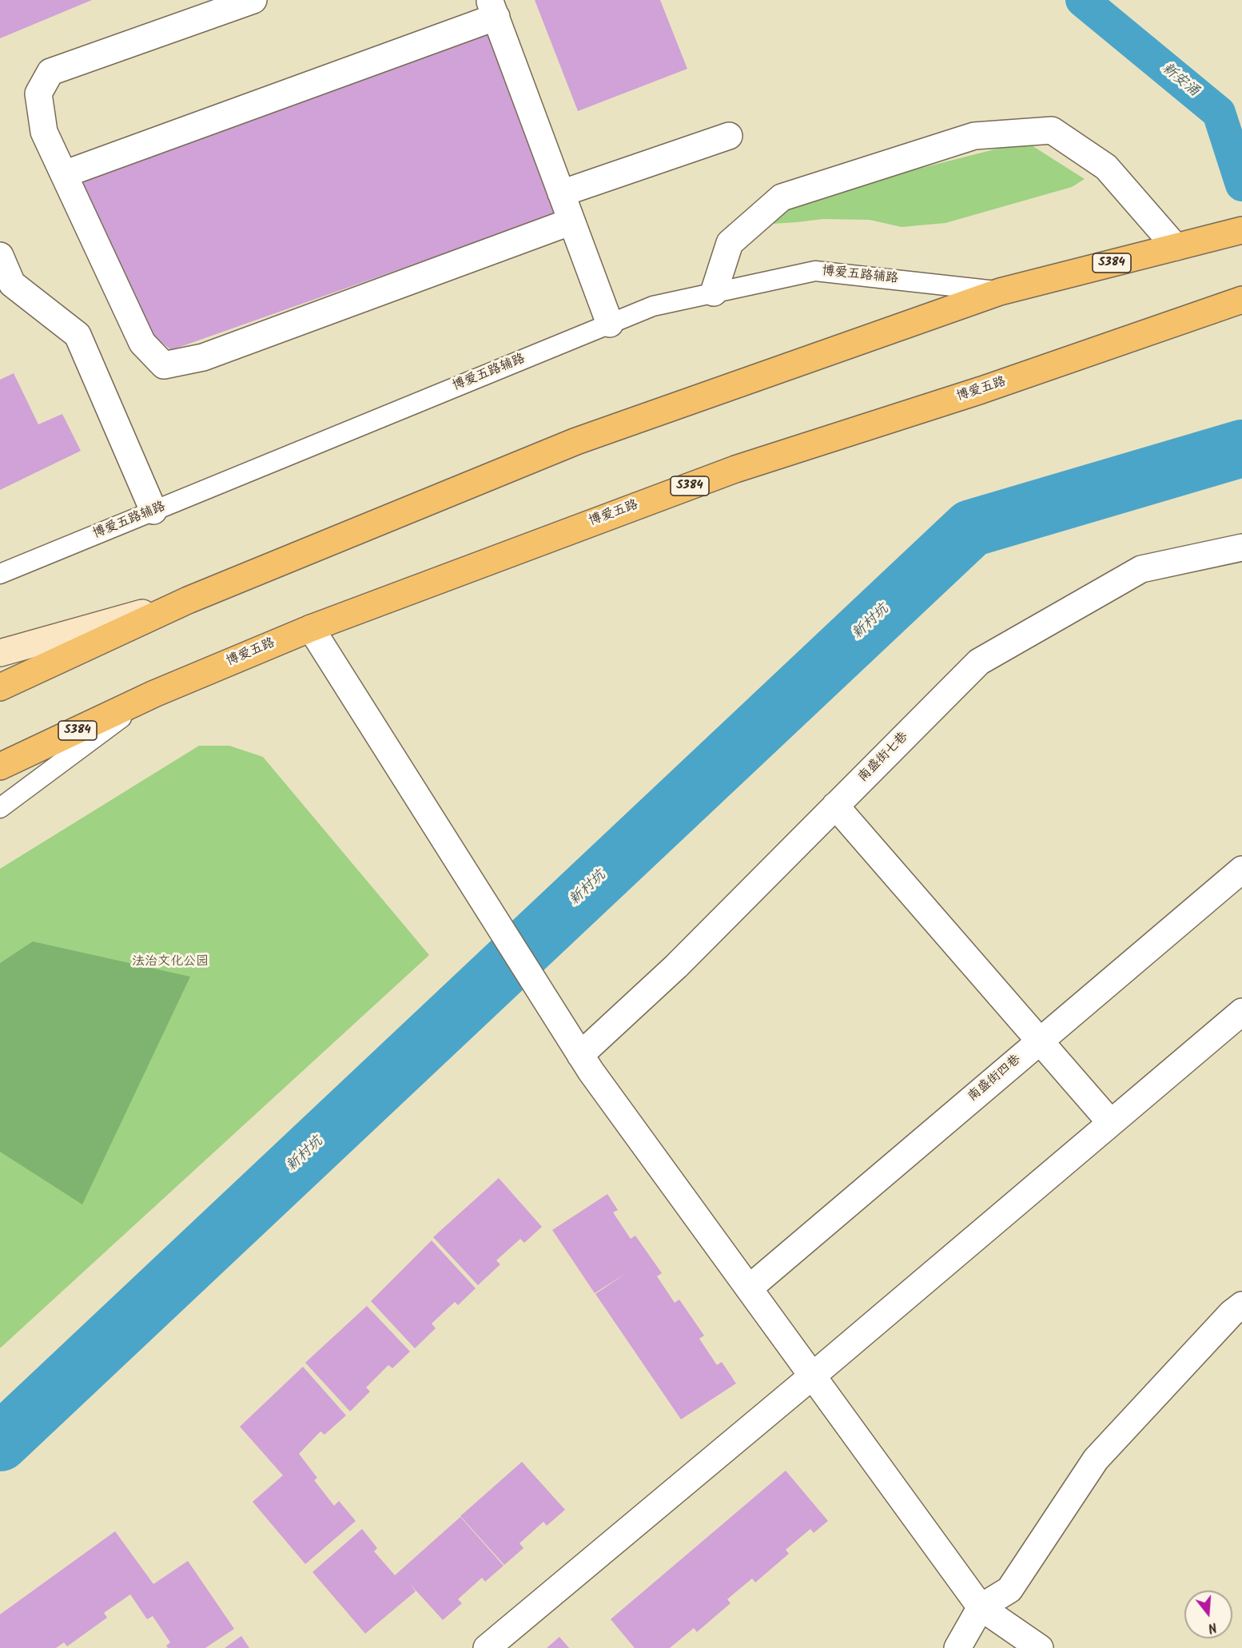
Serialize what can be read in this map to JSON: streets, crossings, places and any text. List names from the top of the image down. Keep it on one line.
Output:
{"streets":{"highway":["S384","博爱五路"],"street":["南盛街七巷","南盛街四巷"],"lane":["博爱五路辅路"]},"crossings":[["S384","博爱五路辅路"]],"water":["新安涌","新村坑"],"parks":["法治文化公园"],"north":"bottom"}
